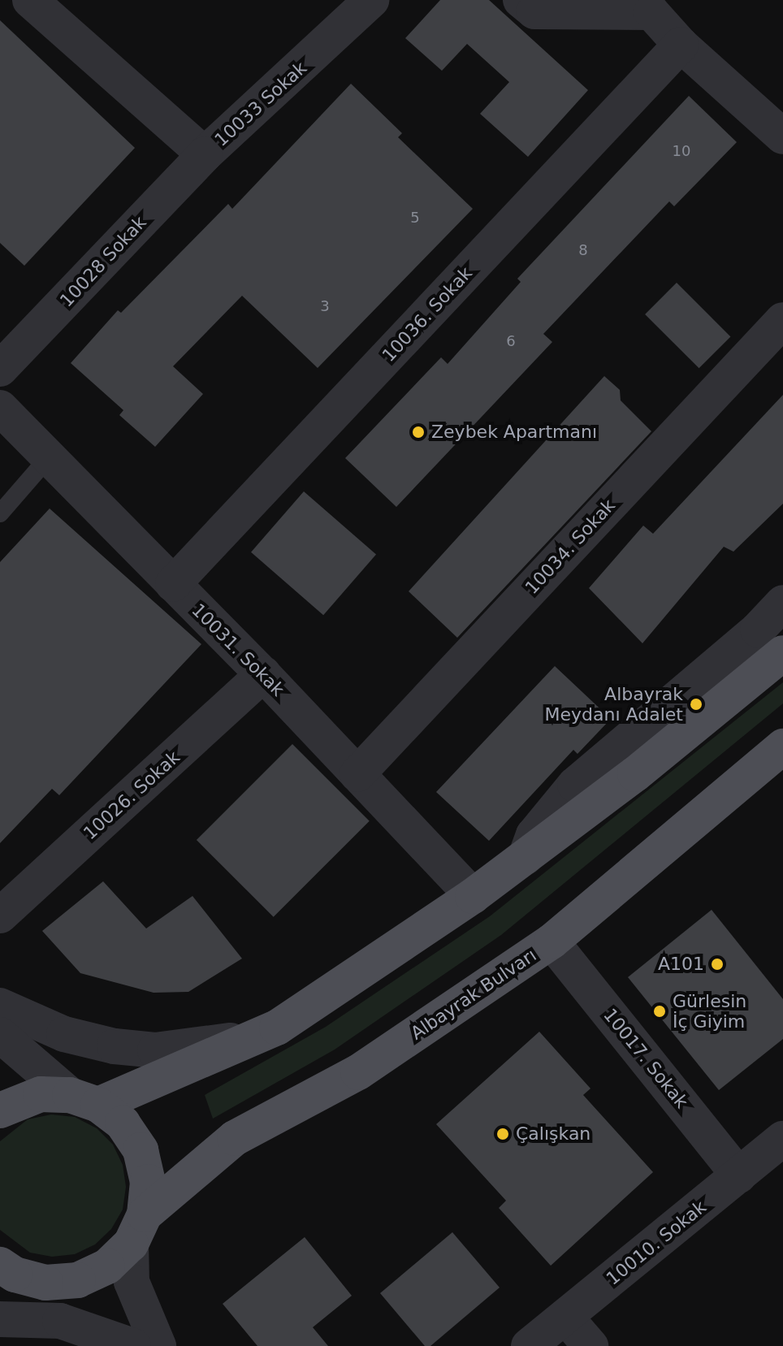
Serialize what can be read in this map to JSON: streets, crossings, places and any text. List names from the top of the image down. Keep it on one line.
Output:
{"streets":{"main road":["Albayrak Bulvarı"],"street":["10033 Sokak","10028 Sokak","10036. Sokak","10034. Sokak","10031. Sokak","10026. Sokak","10017. Sokak","10010. Sokak"]},"crossings":[["10033 Sokak","10028 Sokak"],["10036. Sokak","10031. Sokak"],["10034. Sokak","10031. Sokak"],["10031. Sokak","10026. Sokak"],["Albayrak Bulvarı","10017. Sokak"],["10017. Sokak","10010. Sokak"]],"places":["Zeybek Apartmanı","Albayrak Meydanı Adalet","A101","Gürlesin İç Giyim","Çalışkan"],"house_numbers":["10","5","8","3","6"]}
